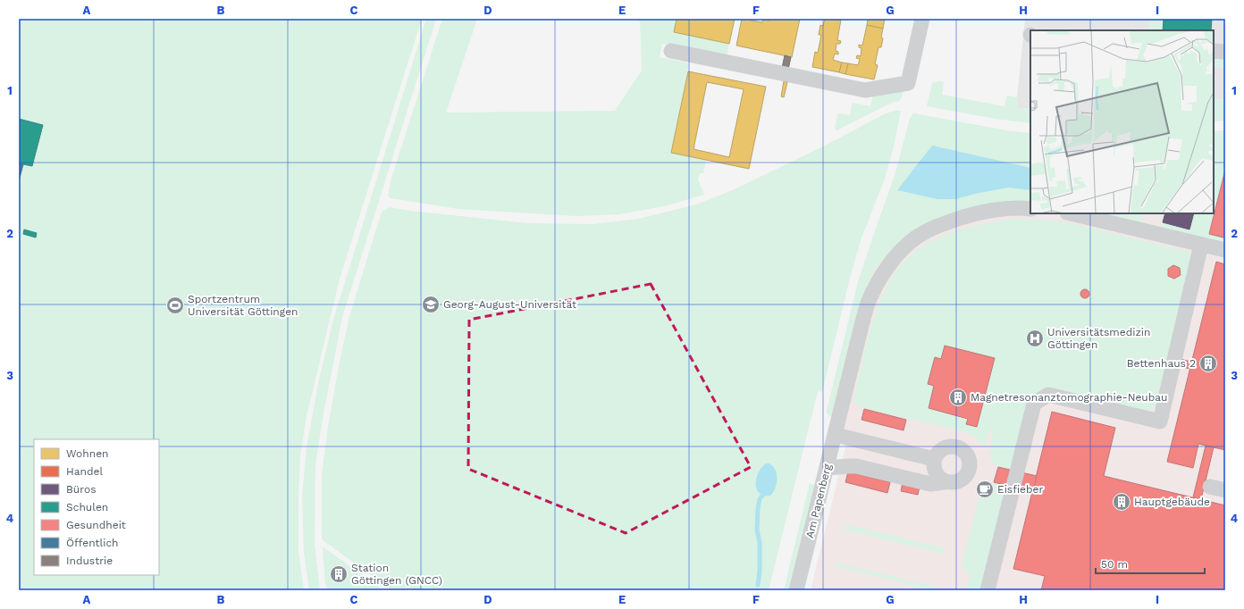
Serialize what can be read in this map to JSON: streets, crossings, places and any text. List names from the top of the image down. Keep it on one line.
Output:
{"streets":{"street":["Am Papenberg"]},"places":{"school or university":["Georg-August-Universität"],"sports":["Sportzentrum Universität Göttingen"],"hospital":["Universitätsmedizin Göttingen"],"building":["Bettenhaus 2","Magnetresonanztomographie-Neubau","Hauptgebäude","Station Göttingen (GNCC)"],"cafe":["Eisfieber"]},"legend":["Wohnen","Handel","Büros","Schulen","Gesundheit","Öffentlich","Industrie"],"scale_bar":"50 m","grid":{"columns":["A","B","C","D","E","F","G","H","I"],"rows":["1","2","3","4"]}}
